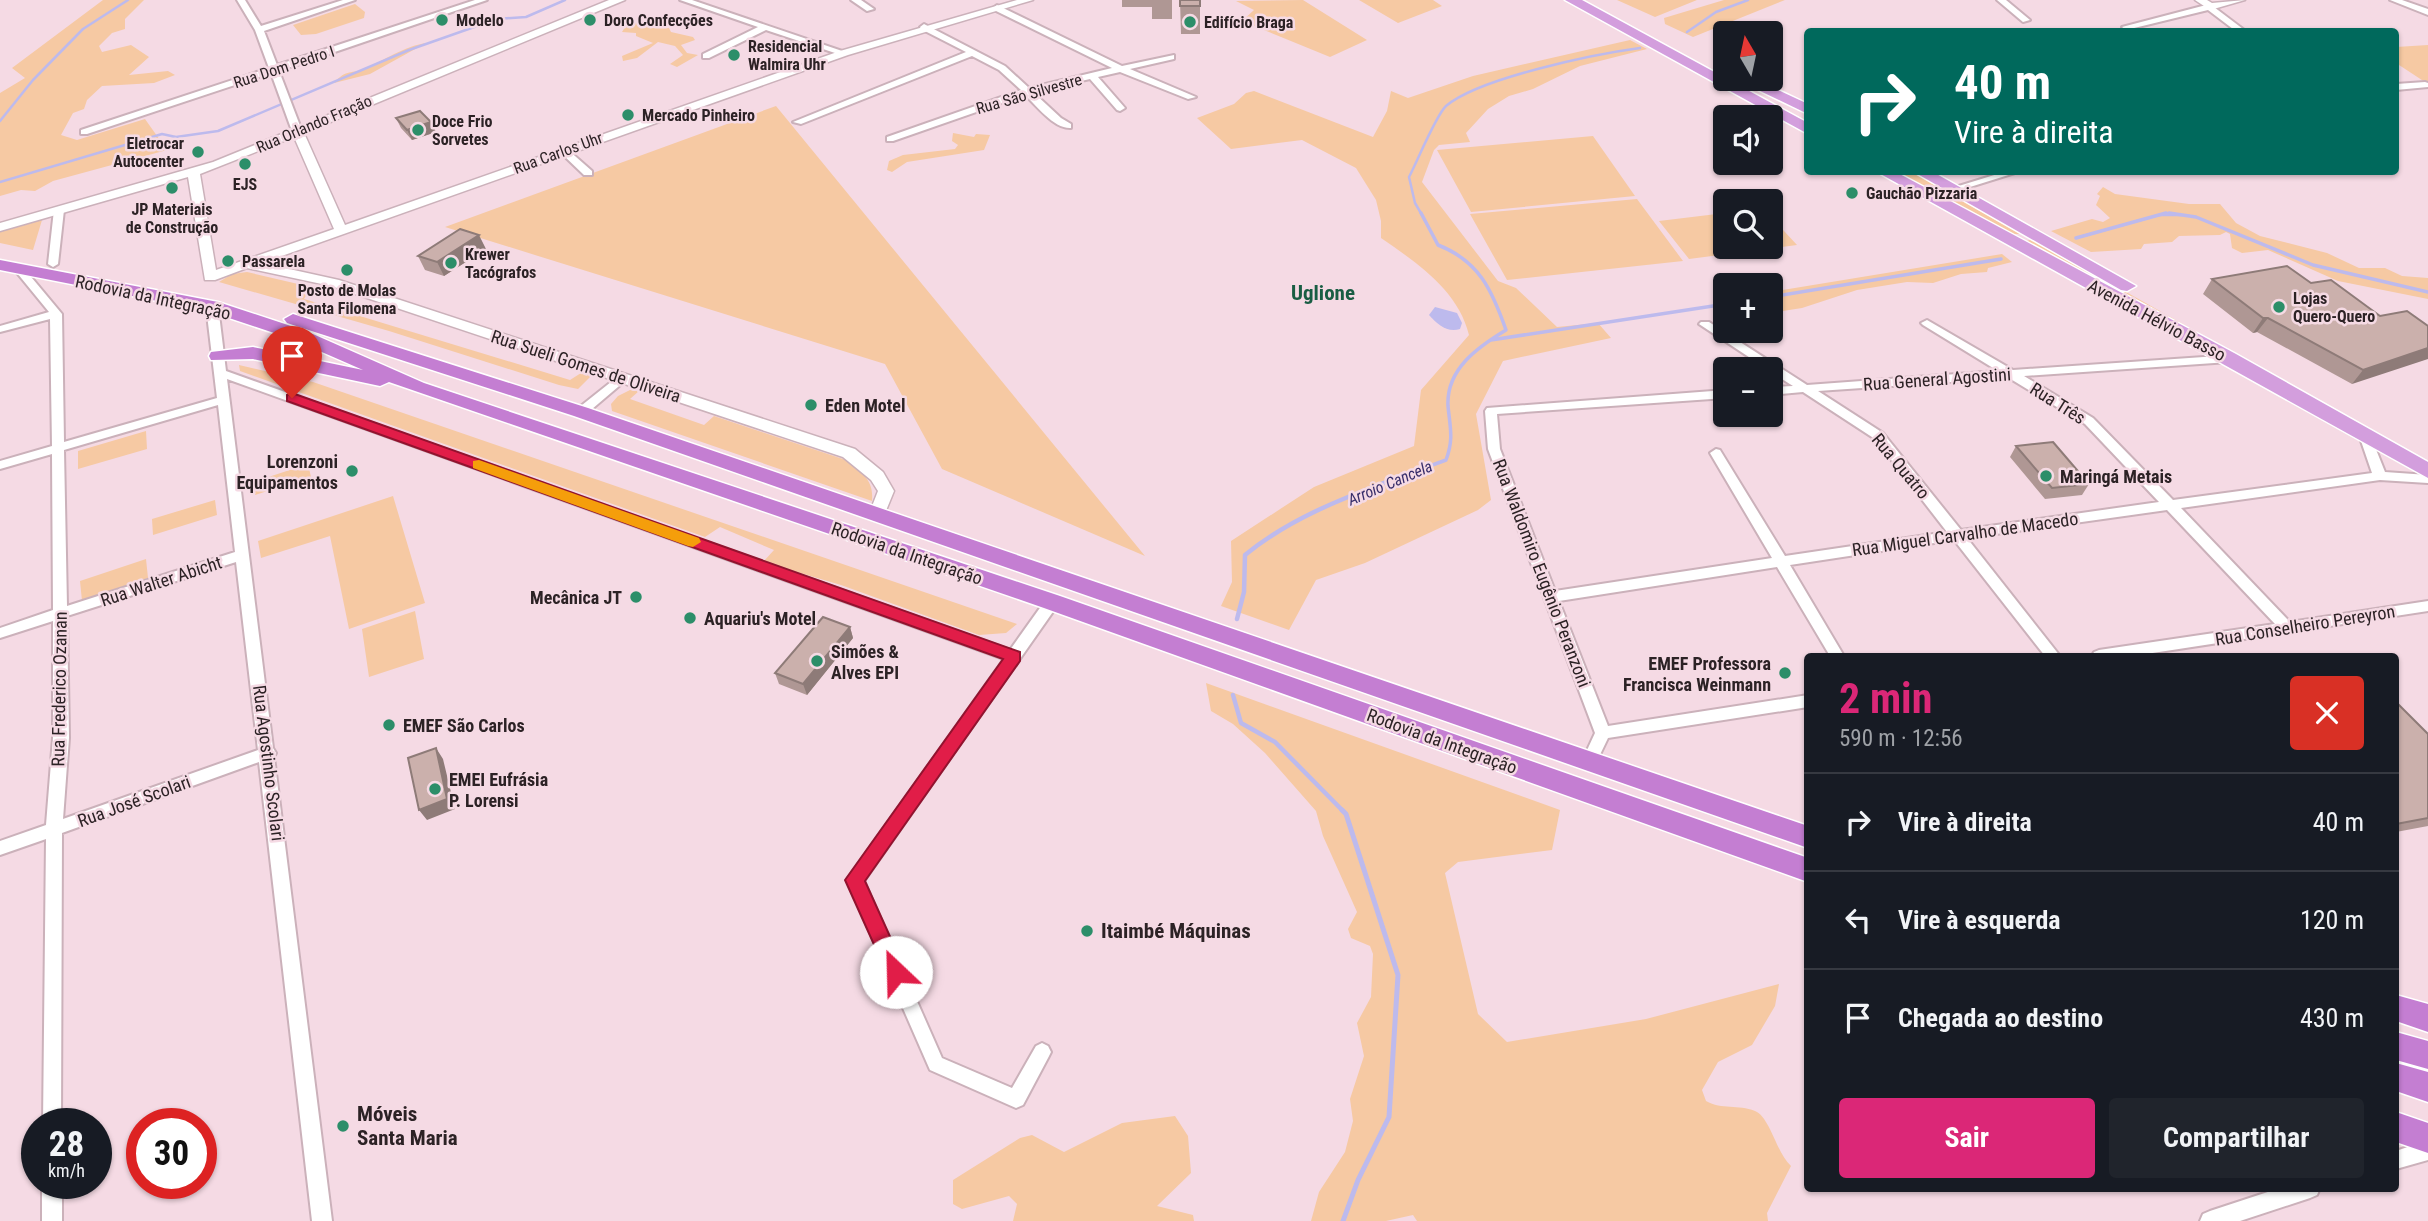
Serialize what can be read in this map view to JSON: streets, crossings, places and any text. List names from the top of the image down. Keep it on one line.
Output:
{"streets":{"highway":["Rodovia da Integração"],"main road":["Avenida Hélvio Basso"],"street":["Rua Dom Pedro I","Rua São Silvestre","Rua Orlando Fração","Rua Carlos Uhr","Rua Sueli Gomes de Oliveira","Rua General Agostini","Rua Três","Rua Quatro","Rua Miguel Carvalho de Macedo","Rua Waldomiro Eugênio Peranzoni","Rua Walter Abicht","Rua Conselheiro Pereyron","Rua Frederico Ozanan","Rua Agostinho Scolari","Rua José Scolari"]},"crossings":[["Rua Orlando Fração","Rua Carlos Uhr"],["Rua Carlos Uhr","Rua Sueli Gomes de Oliveira"],["Rodovia da Integração","Rua Sueli Gomes de Oliveira"],["Rodovia da Integração","Rua Agostinho Scolari"],["Avenida Hélvio Basso","Rua General Agostini"],["Rua General Agostini","Rua Três"],["Rua General Agostini","Rua Quatro"],["Rua Três","Rua Miguel Carvalho de Macedo"],["Rua Três","Rua Conselheiro Pereyron"],["Rua Quatro","Rua Miguel Carvalho de Macedo"],["Rua Miguel Carvalho de Macedo","Rua Waldomiro Eugênio Peranzoni"],["Rua Walter Abicht","Rua Frederico Ozanan"],["Rua Walter Abicht","Rua Agostinho Scolari"],["Rua Frederico Ozanan","Rua José Scolari"],["Rua Agostinho Scolari","Rua José Scolari"]],"districts":["Uglione"],"water":["Arroio Cancela"],"places":["Modelo","Doro Confecções","Edifício Braga","Residencial Walmira Uhr","Mercado Pinheiro","Doce Frio Sorvetes","Eletrocar Autocenter","EJS","JP Materiais de Construção","Gauchão Pizzaria","Passarela","Krewer Tacógrafos","Posto de Molas Santa Filomena","Lojas Quero-Quero","Eden Motel","Lorenzoni Equipamentos","Maringá Metais","Mecânica JT","Aquariu's Motel","Simões & Alves EPI","EMEF Professora Francisca Weinmann","EMEF São Carlos","EMEI Eufrásia P. Lorensi","Itaimbé Máquinas","Móveis Santa Maria"],"north":"top","page":{"map_buttons":["+","−"],"turn":["40 m","Vire à direita"],"heading":["2 min","590 m · 12:56"],"list":[{"name":"Vire à direita","value":"40 m"},{"name":"Vire à esquerda","value":"120 m"},{"name":"Chegada ao destino","value":"430 m"}],"buttons":["Sair","Compartilhar"],"speed":"28 km/h","limit":"30"}}
